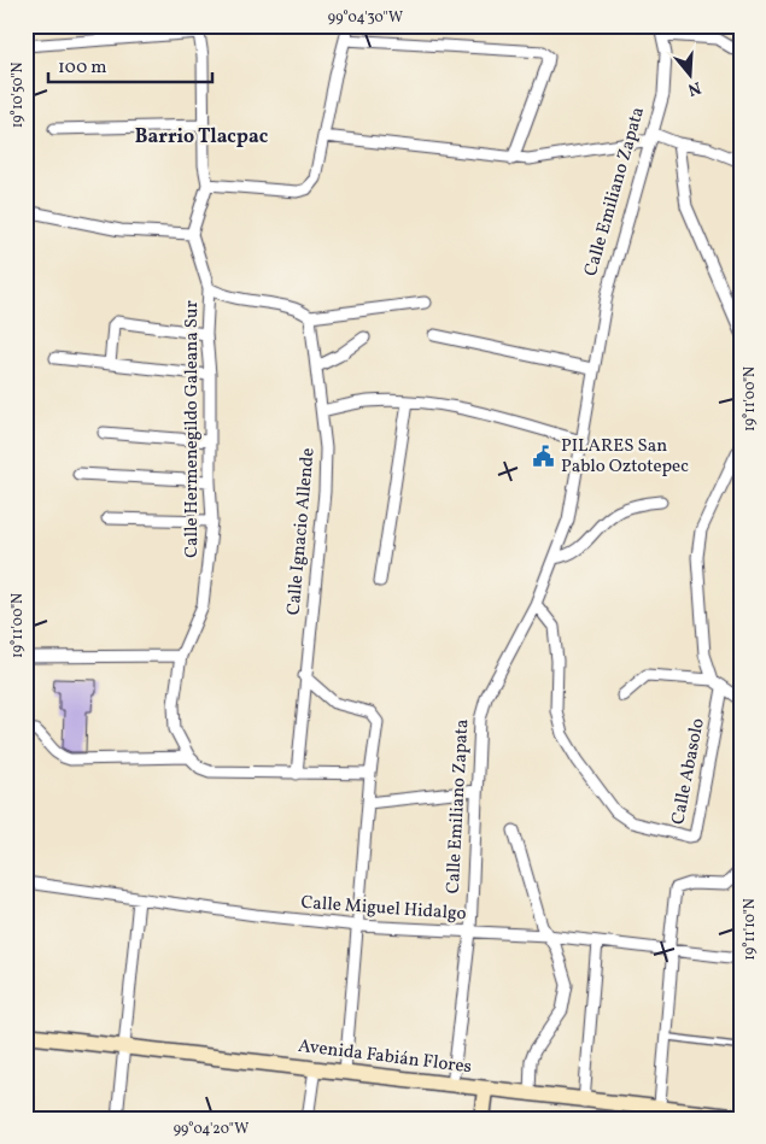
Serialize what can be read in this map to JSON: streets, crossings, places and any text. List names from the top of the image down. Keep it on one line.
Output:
{"streets":{"main road":["Avenida Fabián Flores"],"street":["Calle Emiliano Zapata","Calle Hermenegildo Galeana Sur","Calle Ignacio Allende","Calle Abasolo","Calle Miguel Hidalgo"]},"crossings":[["Calle Emiliano Zapata","Calle Abasolo"],["Calle Emiliano Zapata","Calle Miguel Hidalgo"],["Calle Emiliano Zapata","Avenida Fabián Flores"]],"districts":["Barrio Tlacpac"],"places":{"public building":["PILARES San Pablo Oztotepec"]},"scale_bar":"100 m","north":"bottom","coordinates":["99°04'30\"W","19°10'50\"N","19°11'00\"N","19°11'10\"N","99°04'20\"W"]}
